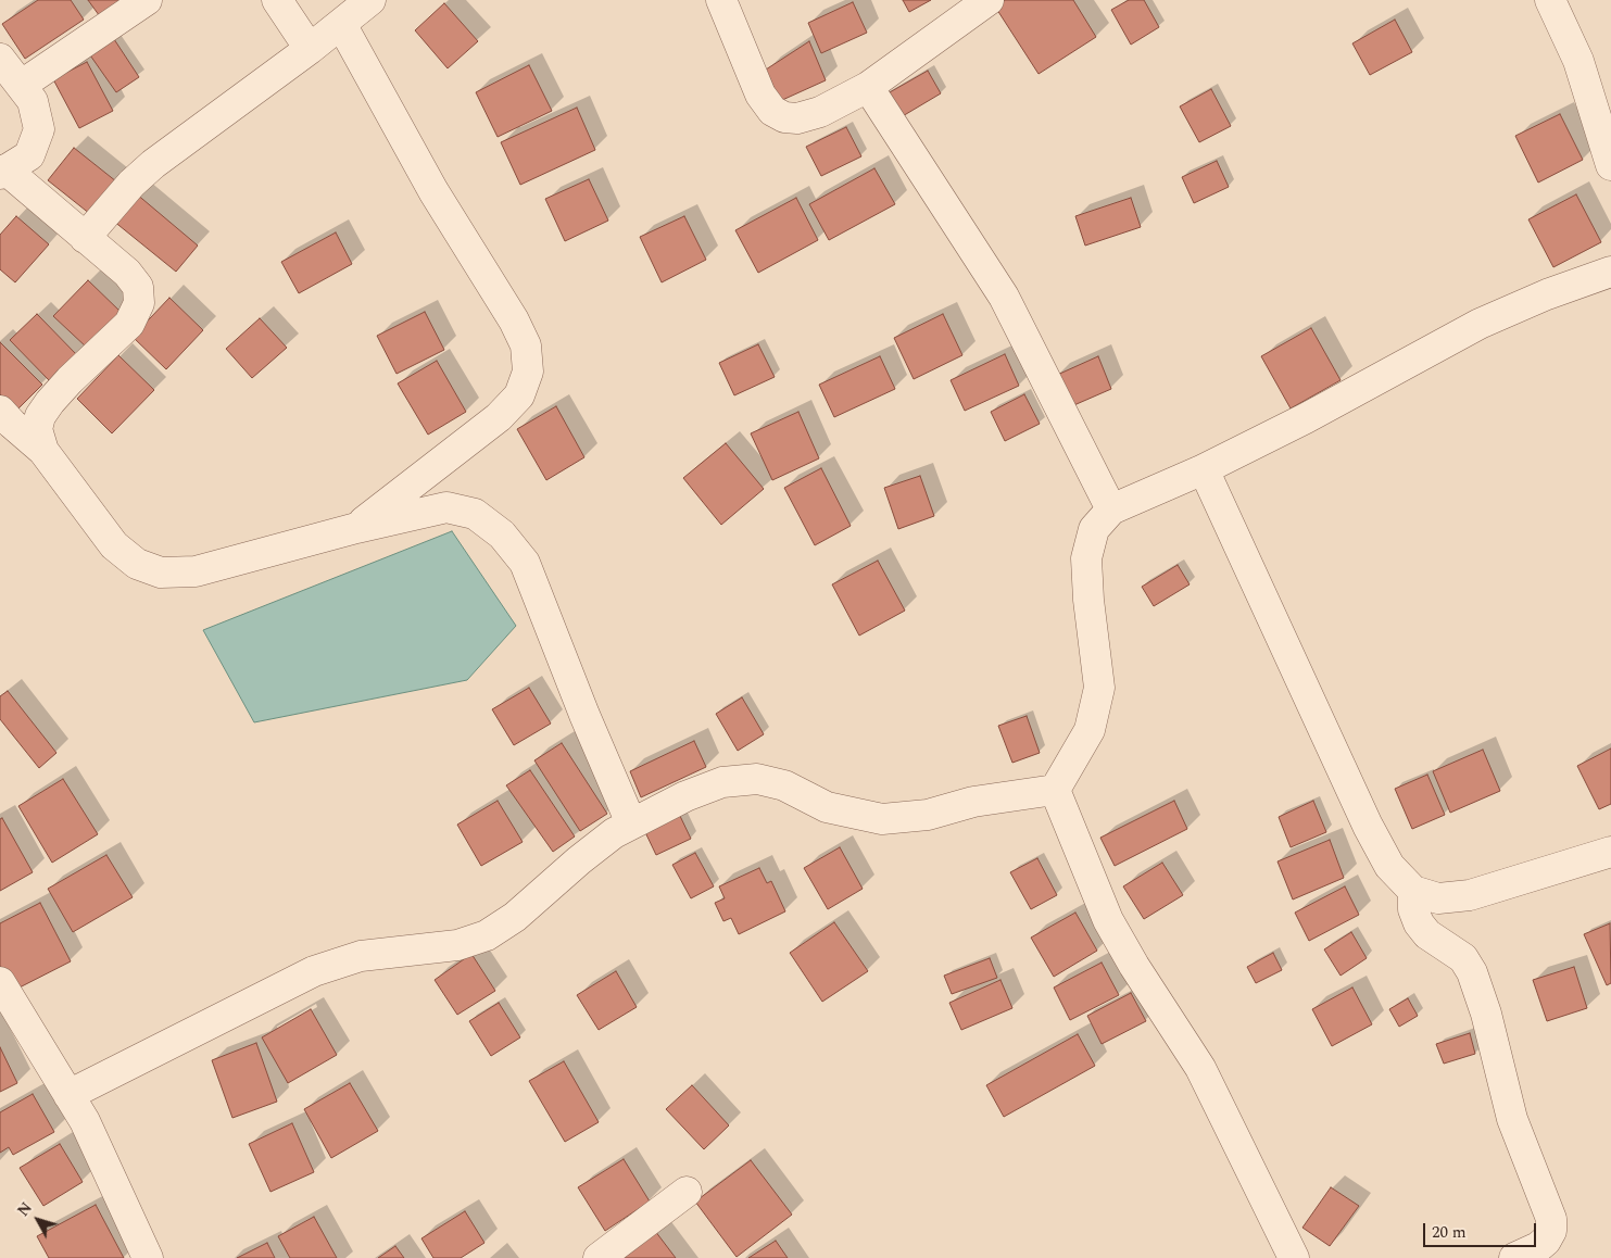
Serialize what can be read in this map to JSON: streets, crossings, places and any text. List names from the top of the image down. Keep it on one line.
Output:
{"scale_bar":"20 m","north":"top left"}
